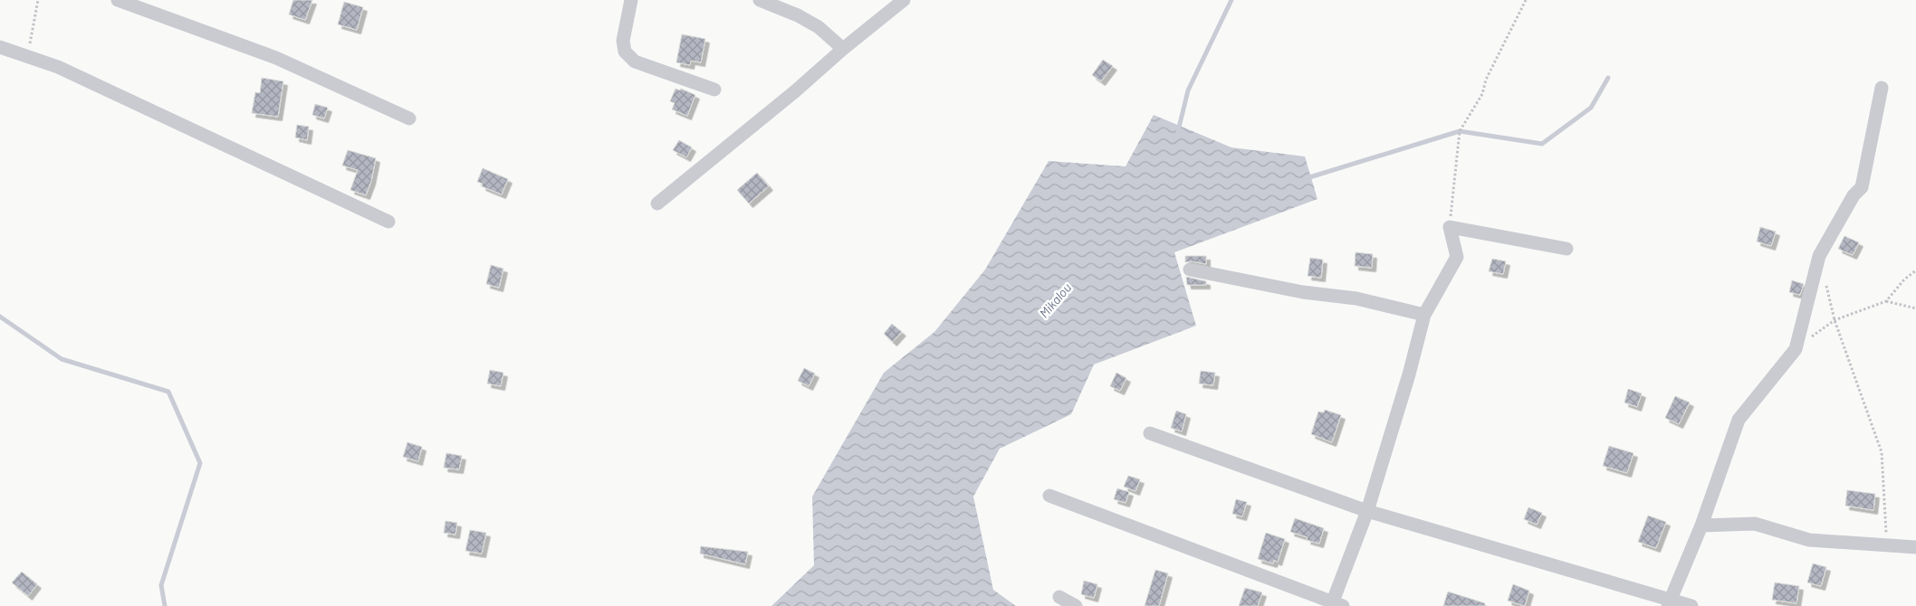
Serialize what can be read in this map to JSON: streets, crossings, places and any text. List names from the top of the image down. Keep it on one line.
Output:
{"water":["Mikalou"]}
